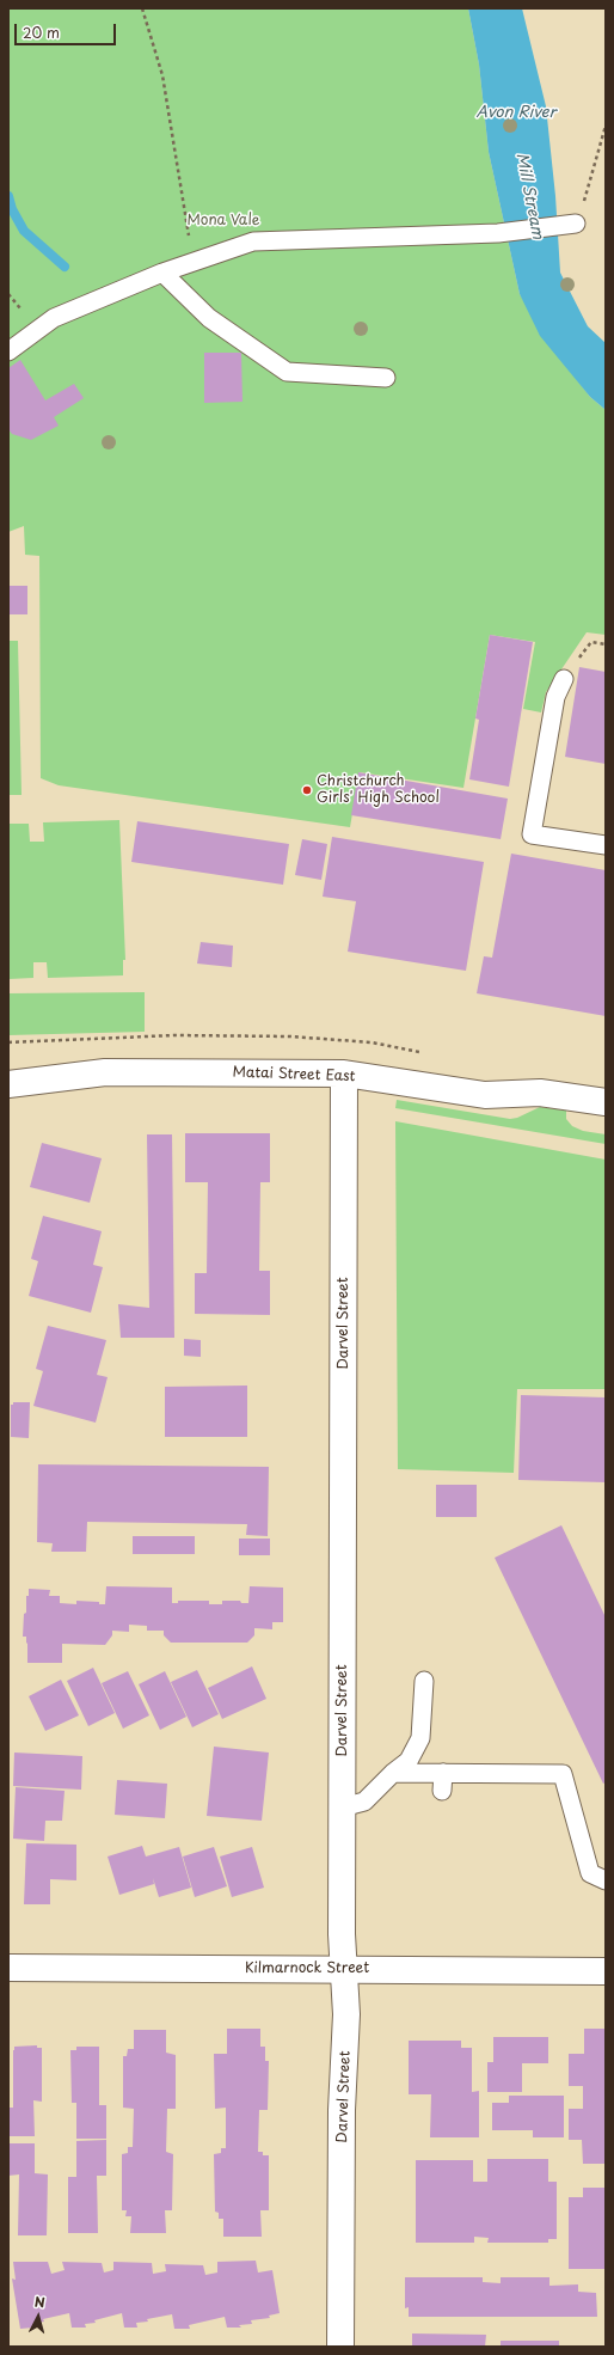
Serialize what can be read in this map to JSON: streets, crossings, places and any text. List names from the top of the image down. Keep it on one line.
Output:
{"streets":{"street":["Matai Street East","Darvel Street","Kilmarnock Street"]},"crossings":[["Matai Street East","Darvel Street"],["Darvel Street","Kilmarnock Street"]],"water":["Avon River","Mill Stream"],"parks":["Mona Vale"],"places":["Christchurch Girls' High School"],"scale_bar":"20 m","north":"top"}
